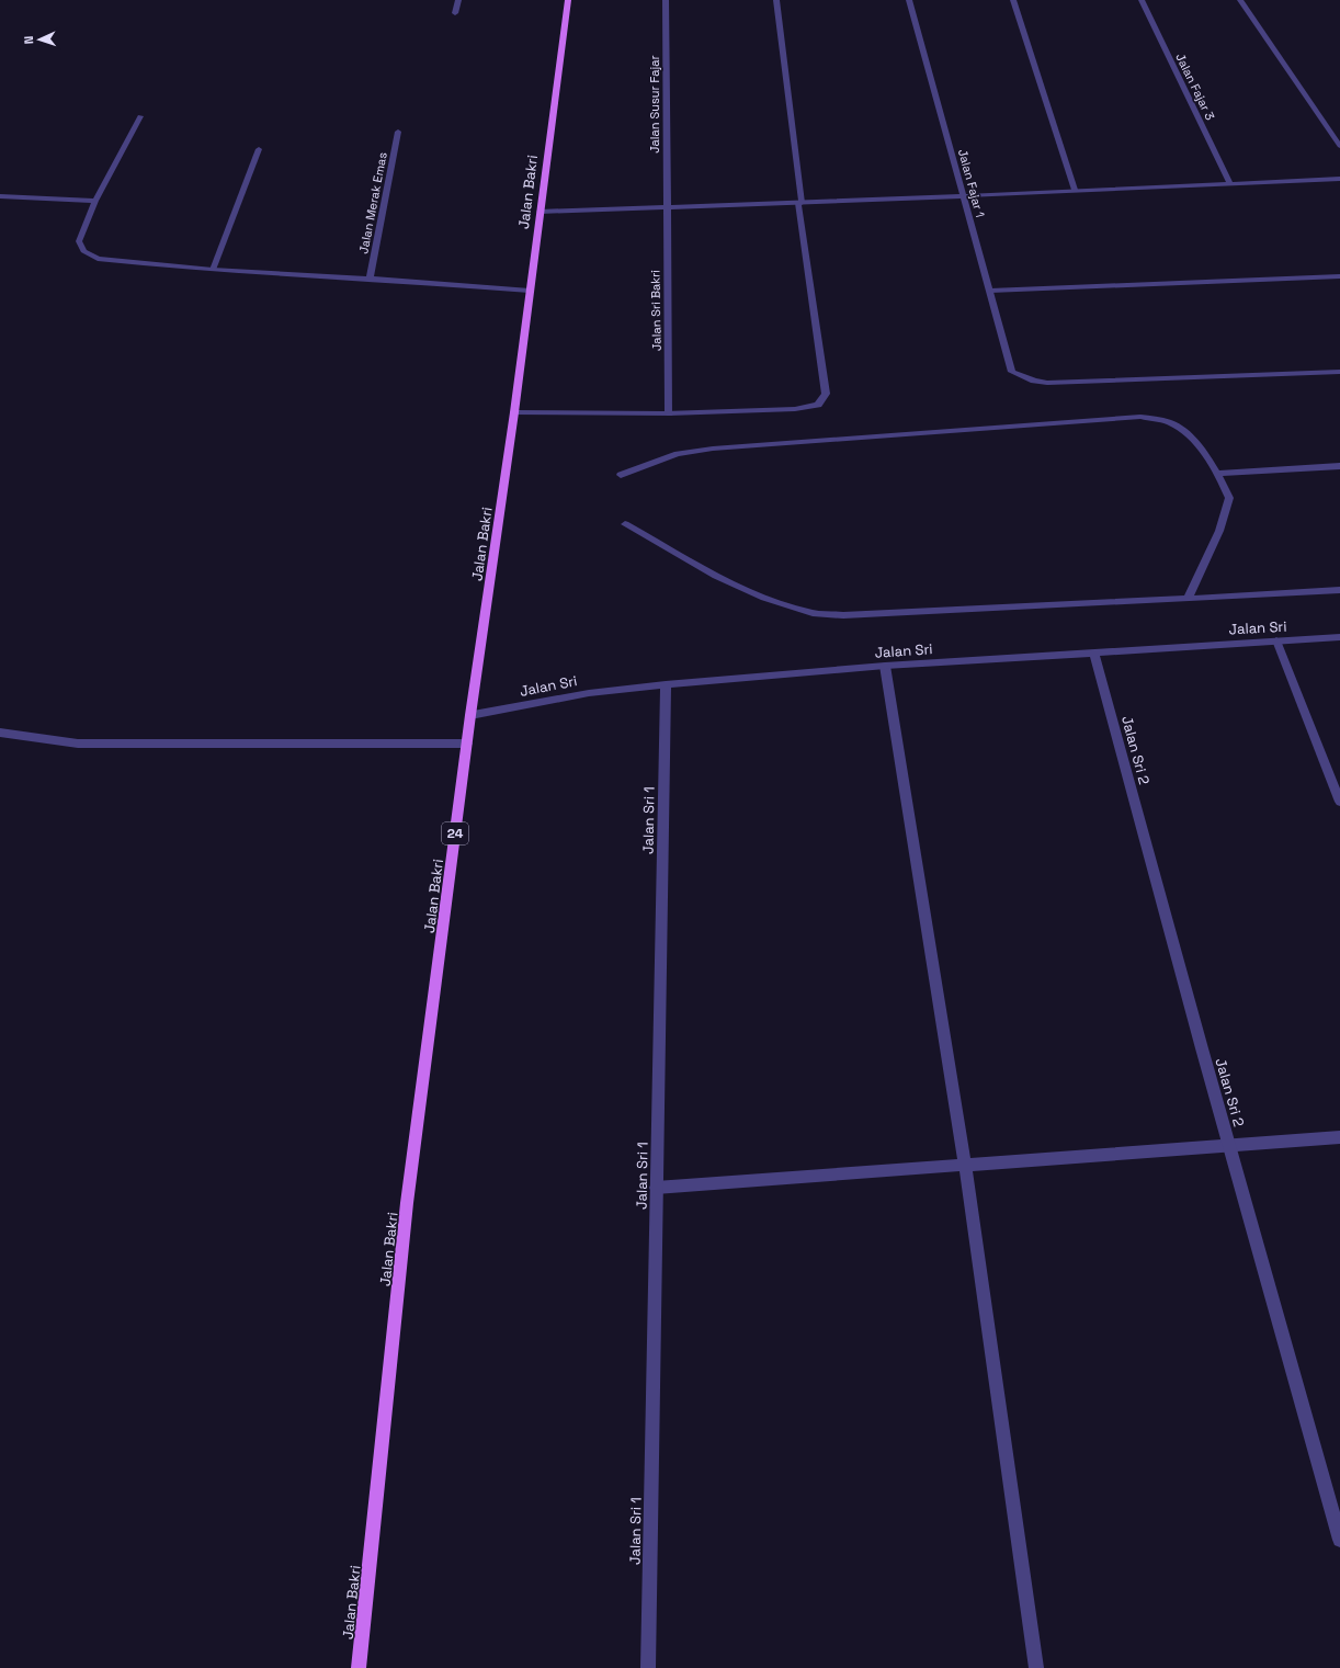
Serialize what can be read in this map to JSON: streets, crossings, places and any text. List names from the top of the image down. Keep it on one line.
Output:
{"streets":{"main road":["Jalan Bakri","24"],"street":["Jalan Fajar 3","Jalan Susur Fajar","Jalan Fajar 1","Jalan Merak Emas","Jalan Sri Bakri","Jalan Sri","Jalan Sri 2","Jalan Sri 1"]},"crossings":[["Jalan Susur Fajar","Jalan Sri Bakri"],["Jalan Bakri","Jalan Sri"],["Jalan Sri","Jalan Sri 2"],["Jalan Sri","Jalan Sri 1"]],"north":"left"}
